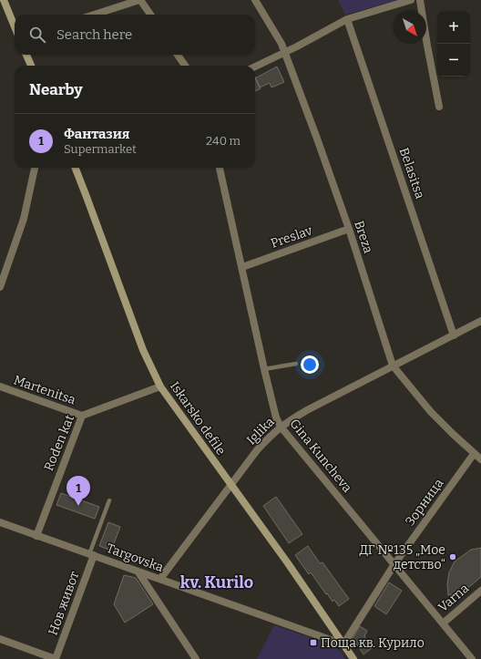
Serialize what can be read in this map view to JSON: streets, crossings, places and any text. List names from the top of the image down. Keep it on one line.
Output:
{"streets":{"main road":["Iskarsko defile"],"street":["Belasitsa","Preslav","Breza","Martenitsa","Iglika","Roden kat","Gina Kuncheva","Зорница","Targovska","Varna","Нов живот"]},"crossings":[["Belasitsa","Iglika"],["Preslav","Breza"],["Preslav","Gina Kuncheva"],["Breza","Iglika"],["Breza","Зорница"],["Martenitsa","Roden kat"],["Iskarsko defile","Iglika"],["Iskarsko defile","Roden kat"],["Iskarsko defile","Зорница"],["Iskarsko defile","Targovska"],["Iglika","Gina Kuncheva"],["Iglika","Targovska"],["Roden kat","Targovska"],["Gina Kuncheva","Зорница"],["Gina Kuncheva","Varna"],["Зорница","Targovska"],["Targovska","Нов живот"]],"districts":["kv. Kurilo"],"places":{"other":["ДГ №135 „Мое детство“"],"transit":["Поща кв. Курило"]},"north":"bottom right","page":{"map_buttons":["+","−"],"search":"Search here","heading":"Nearby","list":[{"mark":"1","name":"Фантазия","note":"Supermarket","value":"240 m"}],"pins":"1"}}
